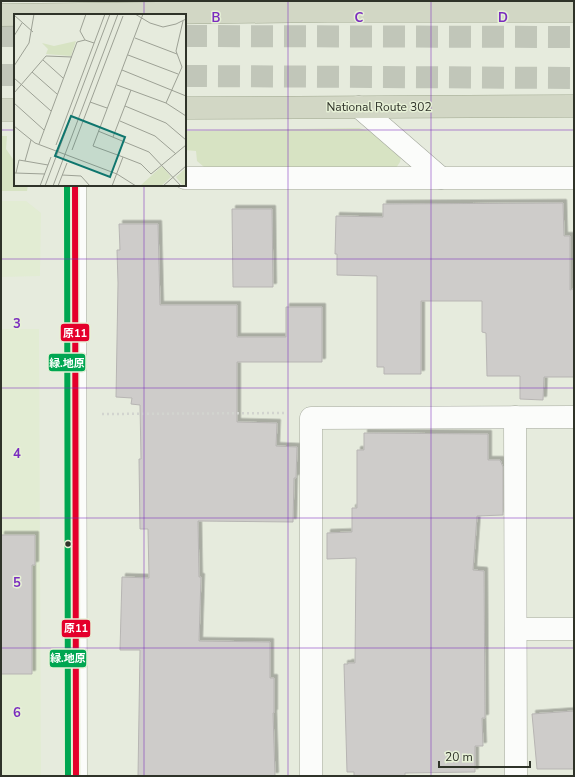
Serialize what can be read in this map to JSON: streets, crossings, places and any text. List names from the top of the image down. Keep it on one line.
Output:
{"streets":{"highway":["National Route 302"]},"lines":["transit line 原11","transit line 緑.地原"],"scale_bar":"20 m","grid":{"columns":["B","C","D"],"rows":["3","4","5","6"]}}
